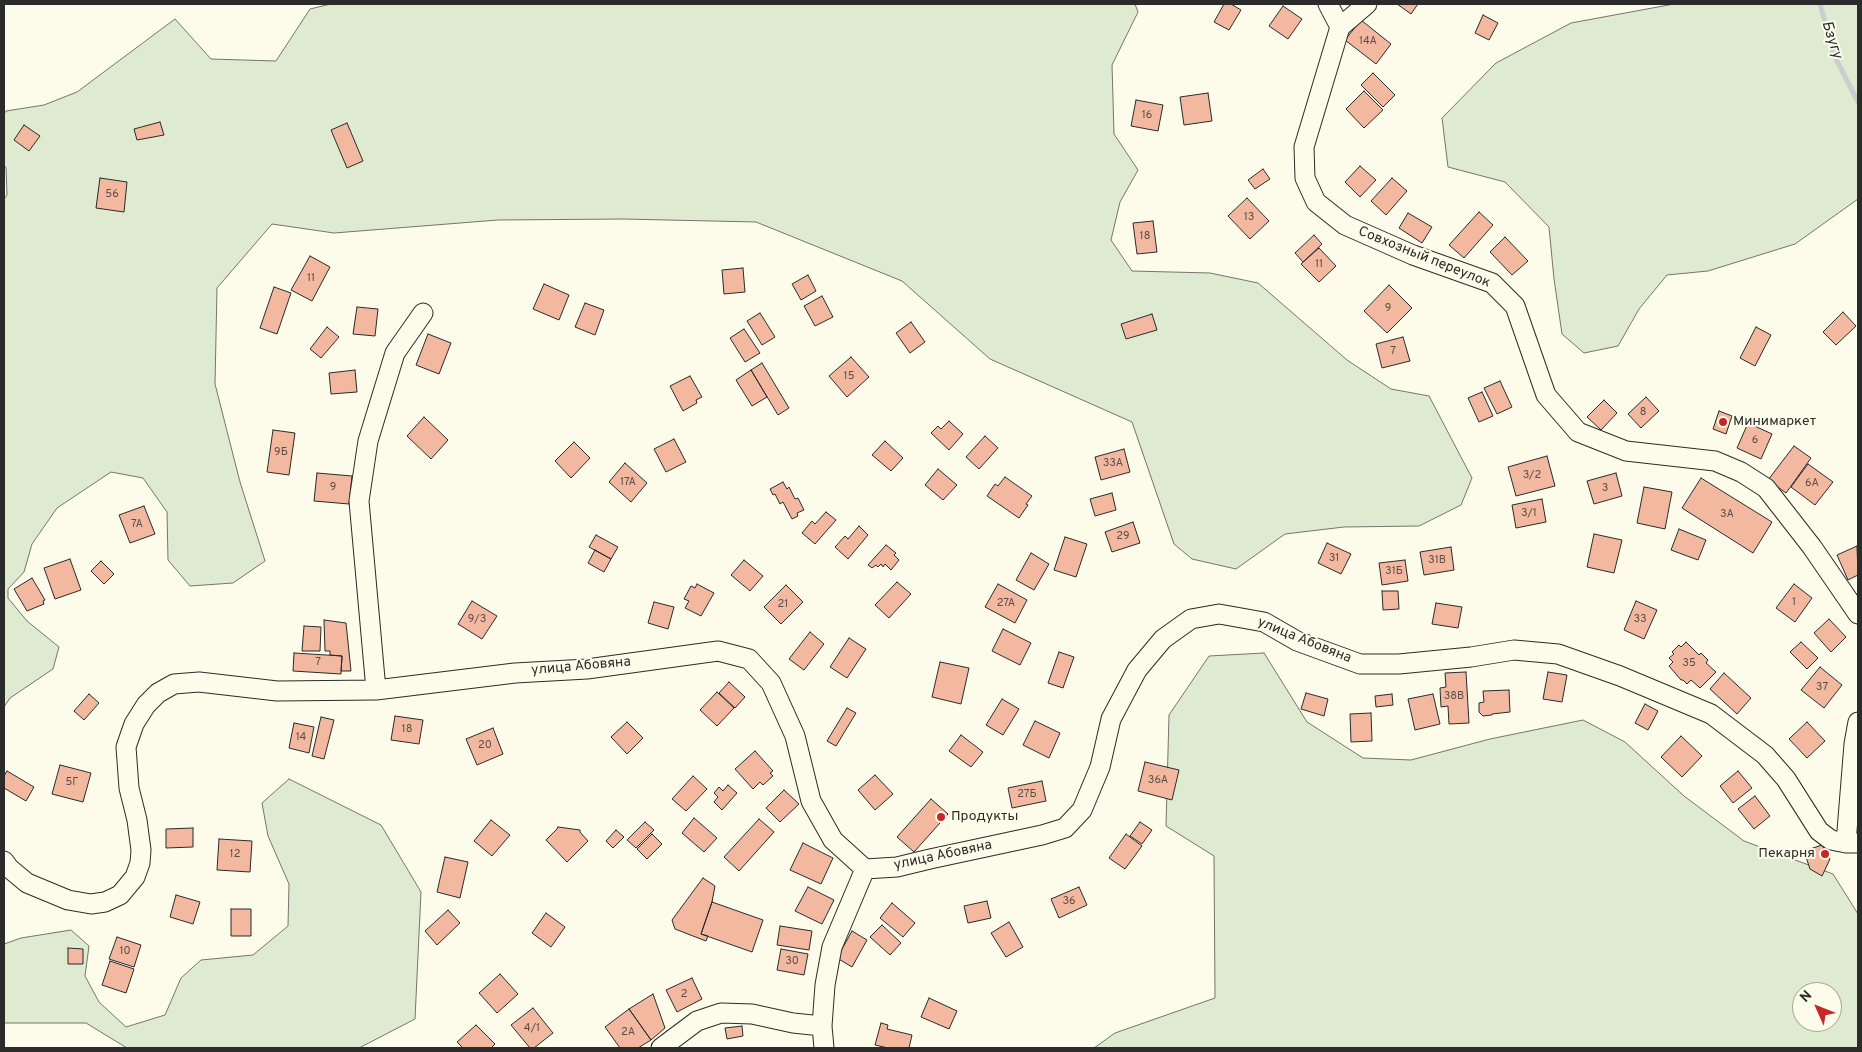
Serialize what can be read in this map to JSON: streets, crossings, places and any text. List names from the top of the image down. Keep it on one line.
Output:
{"streets":{"street":["Совхозный переулок","улица Абовяна"]},"water":["Бзугу"],"places":["Минимаркет","Продукты","Пекарня"],"house_numbers":["14А","16","56","13","18","11","11","9","7","15","8","6","9Б","33А","3/2","17А","6А","9","3","3/1","3А","7А","29","31","31В","31Б","1","27А","21","9/3","33","7","35","37","38В","18","14","20","36А","5Г","27Б","12","36","10","30","2","4/1","2А"],"north":"top left"}
